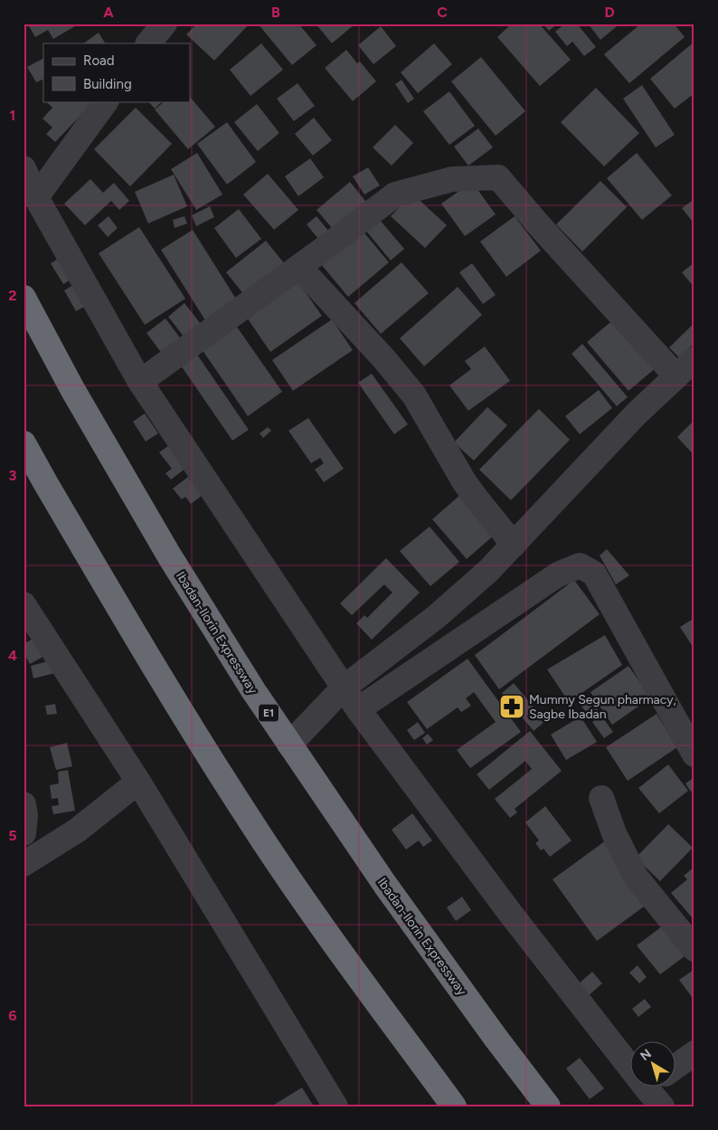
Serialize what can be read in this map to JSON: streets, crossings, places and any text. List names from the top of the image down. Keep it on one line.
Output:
{"streets":{"highway":["Ibadan-Ilorin Expressway","E1"]},"places":{"pharmacy":["Mummy Segun pharmacy, Sagbe Ibadan"]},"legend":["Road","Building"],"north":"top left","grid":{"columns":["A","B","C","D"],"rows":["1","2","3","4","5","6"]}}
